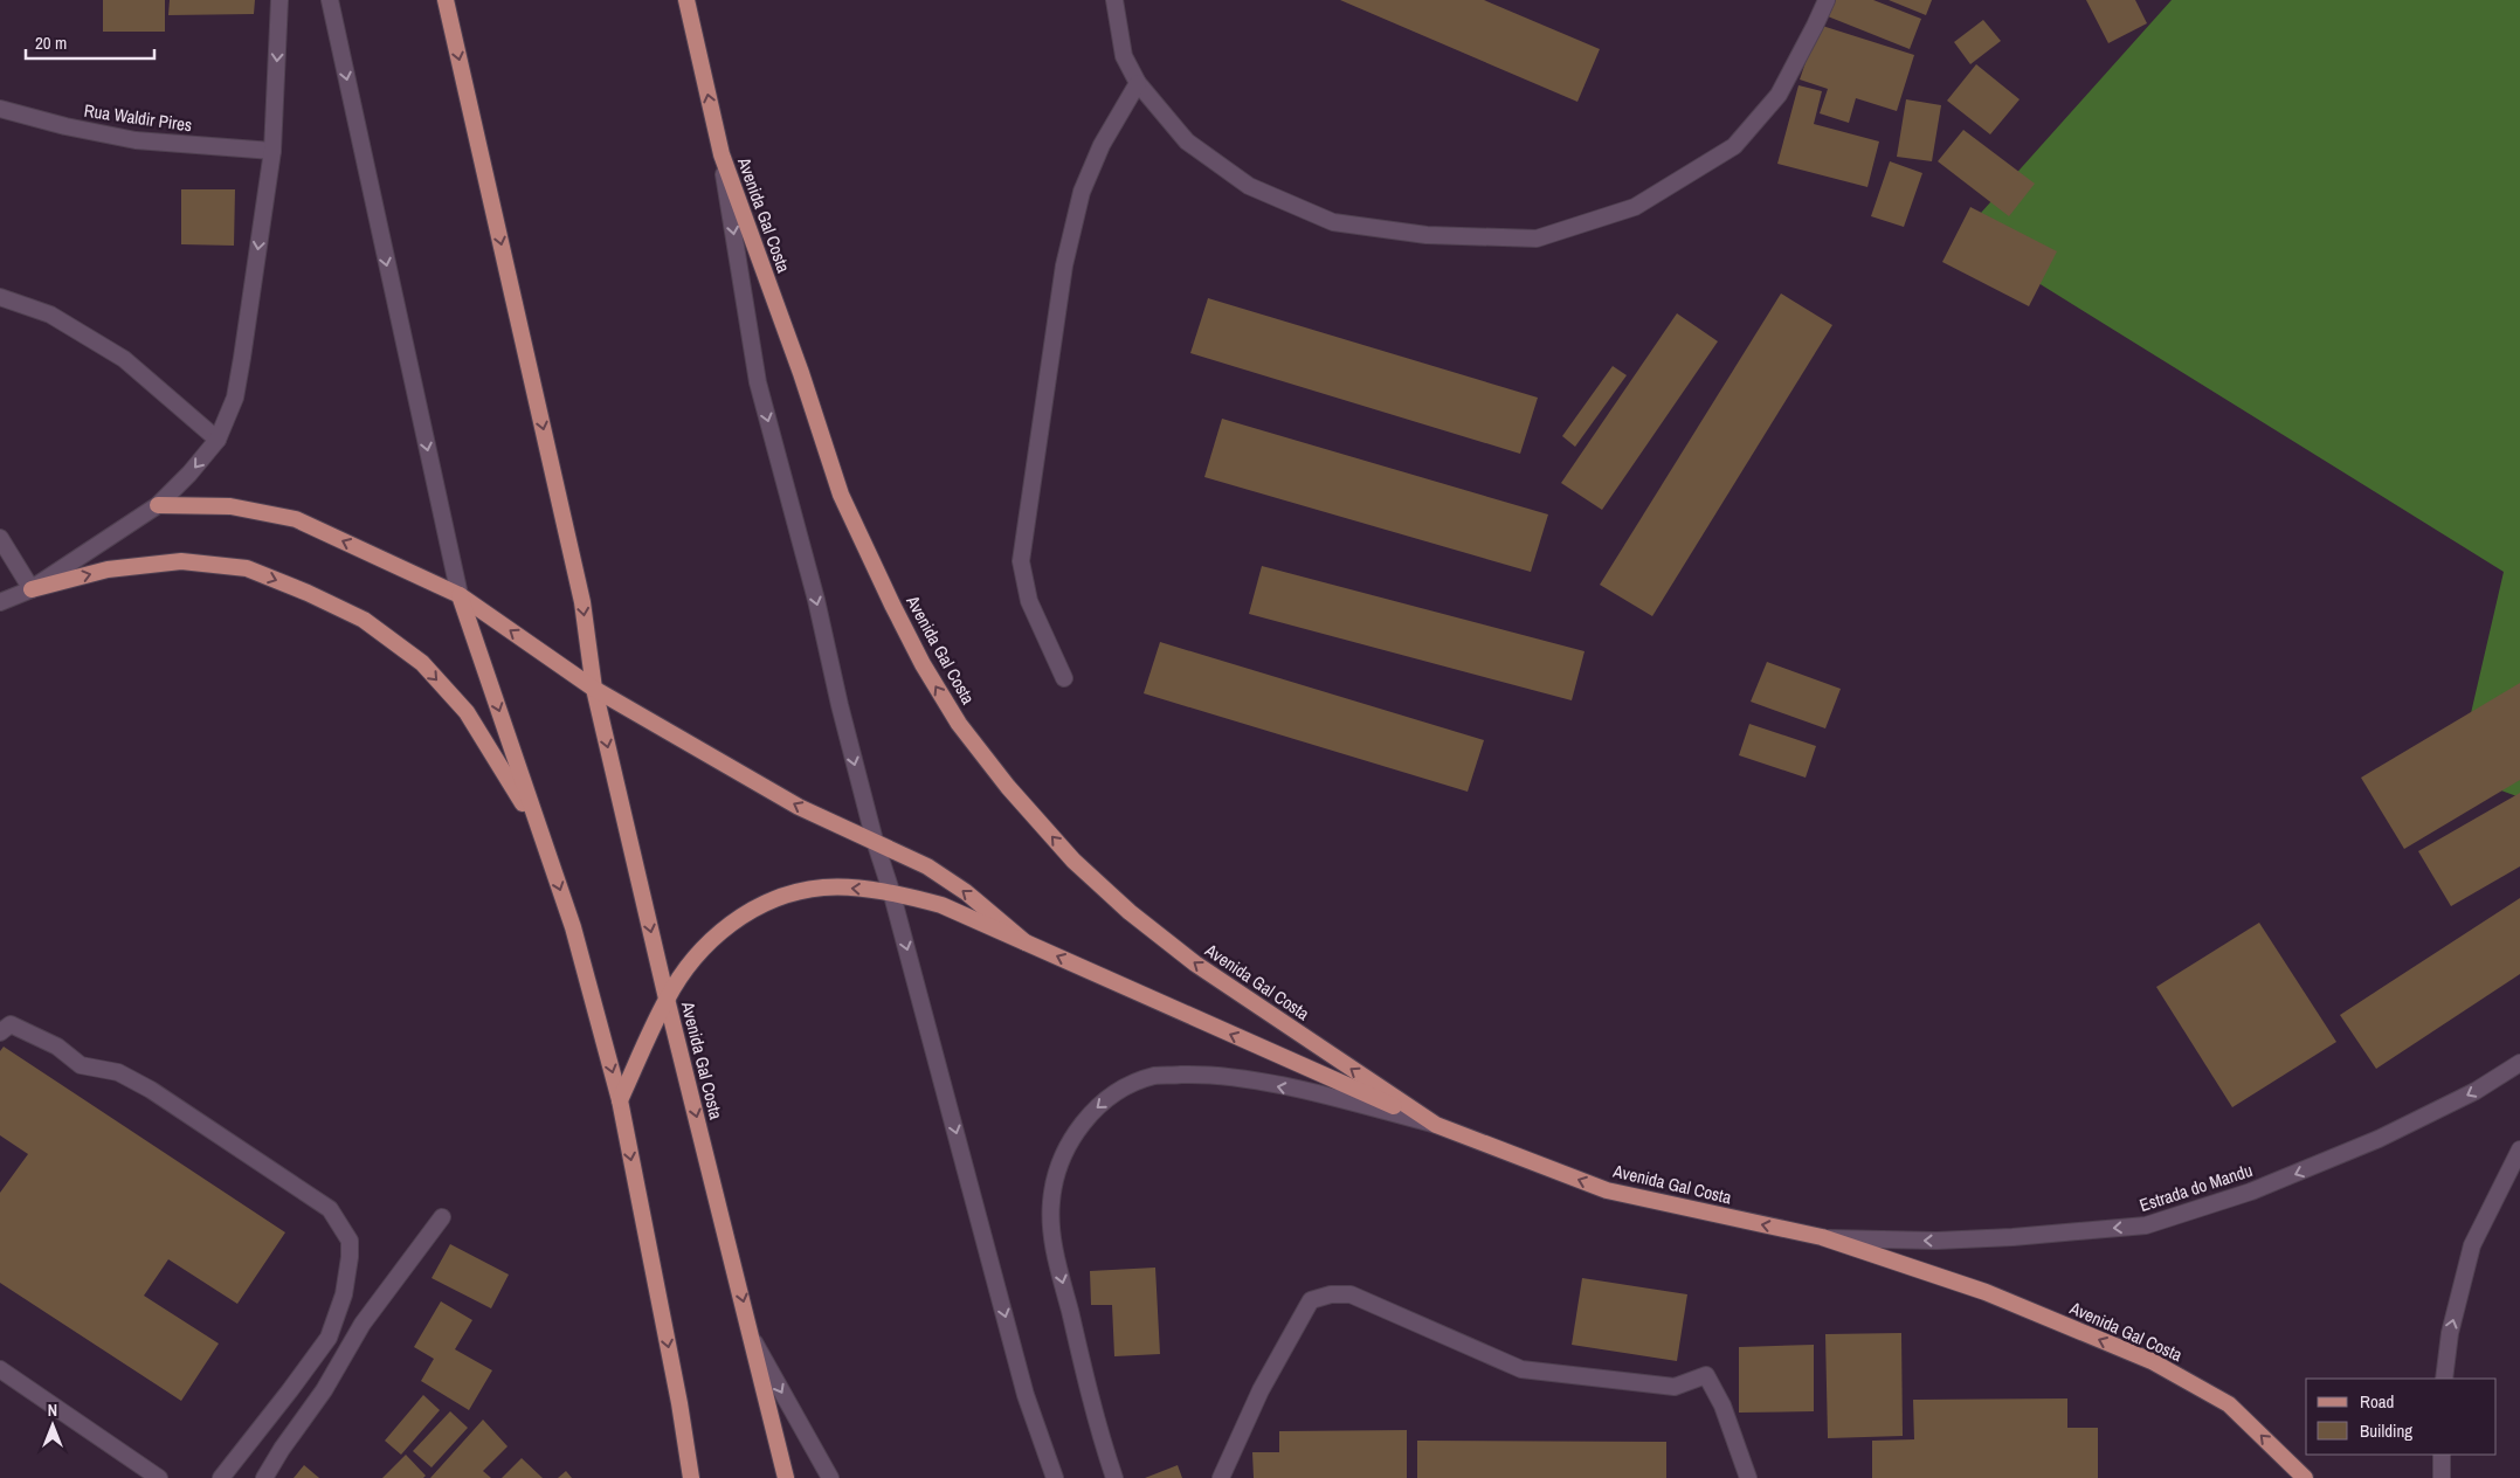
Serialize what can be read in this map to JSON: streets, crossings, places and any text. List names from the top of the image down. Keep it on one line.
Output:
{"streets":{"main road":["Avenida Gal Costa"],"street":["Rua Waldir Pires","Estrada do Mandu"]},"crossings":[["Avenida Gal Costa","Estrada do Mandu"]],"one_way":["Estrada do Mandu"],"legend":["Road","Building"],"scale_bar":"20 m","north":"top"}
